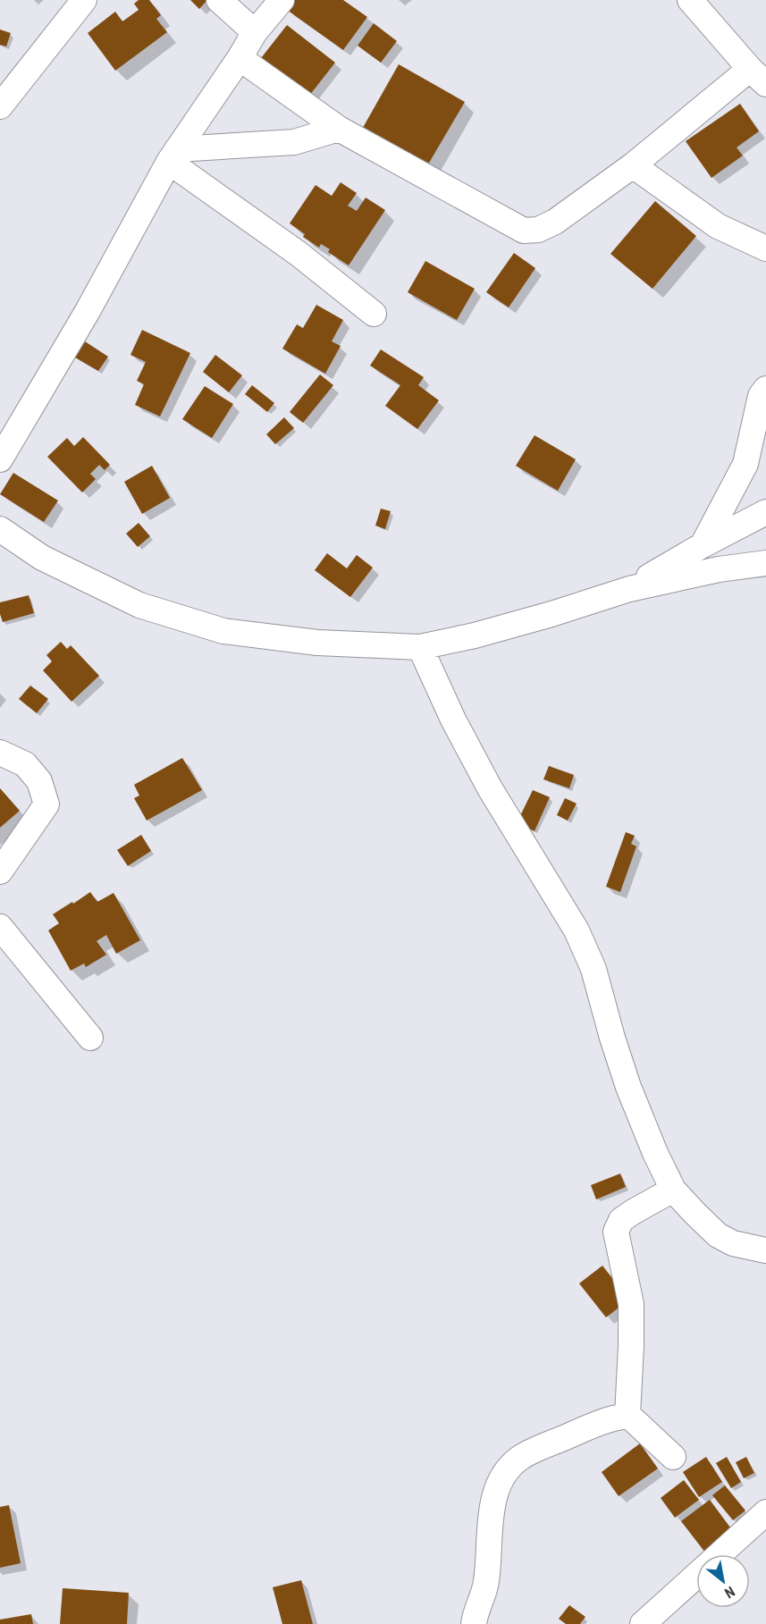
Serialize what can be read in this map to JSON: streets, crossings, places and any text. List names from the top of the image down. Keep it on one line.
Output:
{"north":"bottom right"}
